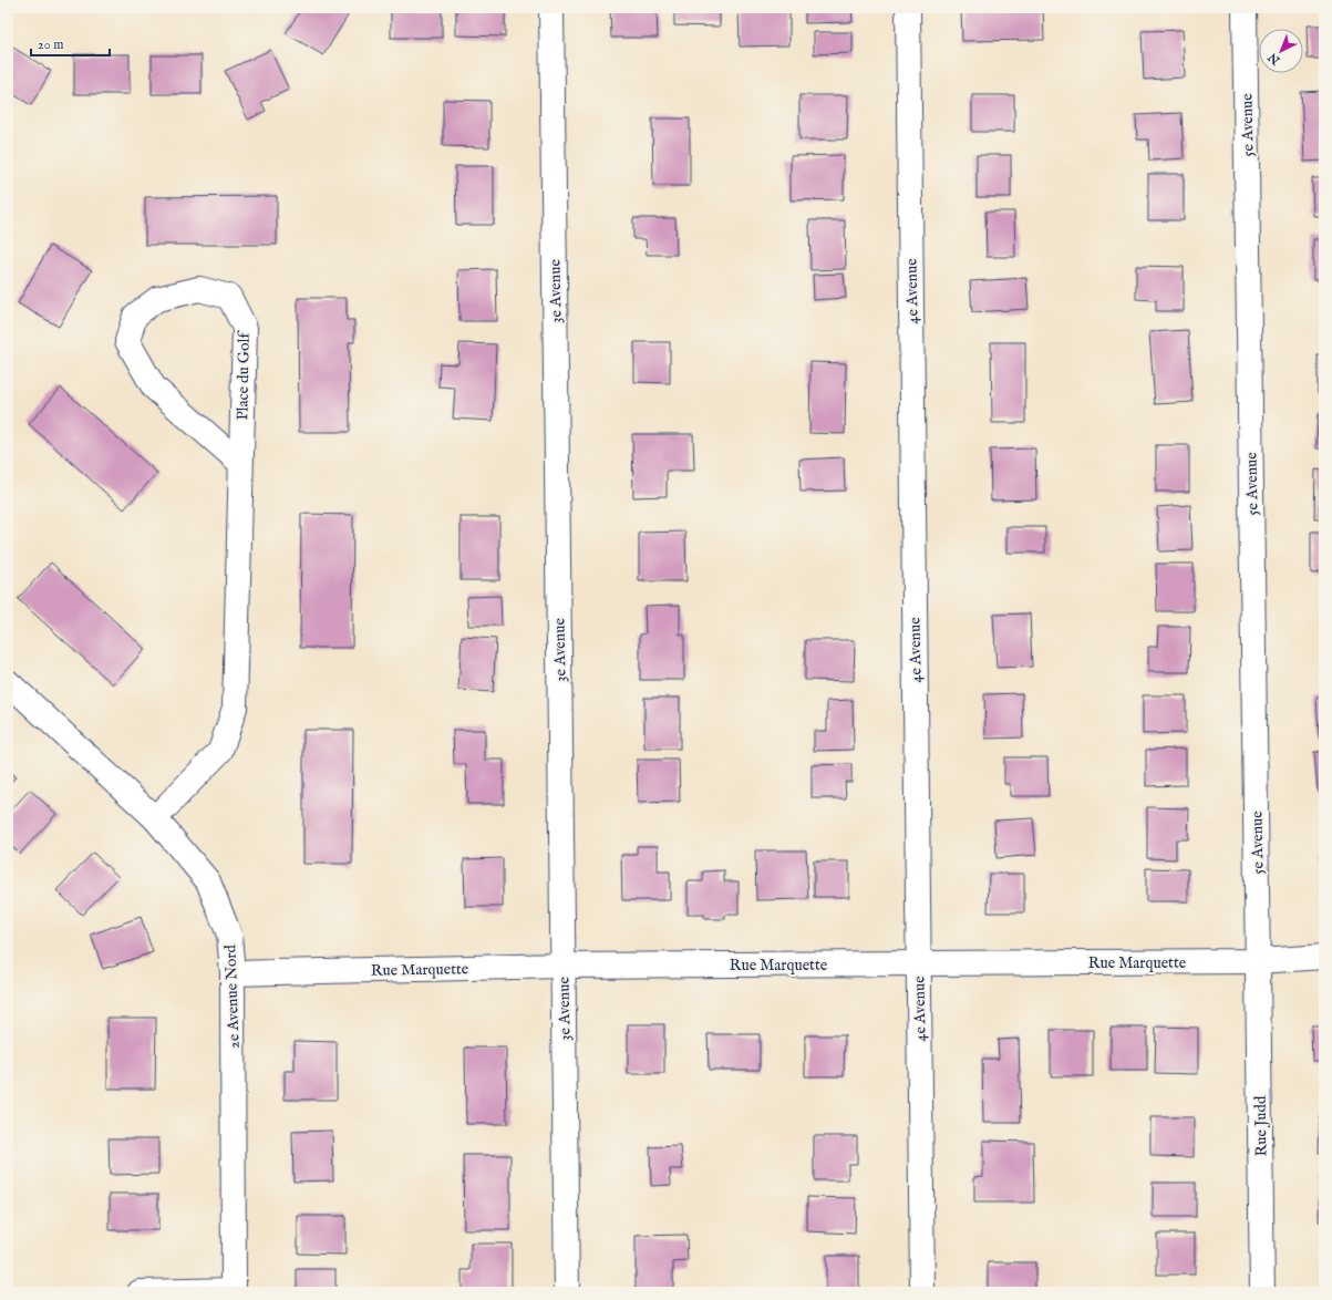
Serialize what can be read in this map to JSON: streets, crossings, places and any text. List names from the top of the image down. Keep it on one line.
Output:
{"streets":{"street":["5e Avenue","3e Avenue","4e Avenue","Place du Golf","Rue Marquette","2e Avenue Nord","Rue Judd"]},"crossings":[["5e Avenue","Rue Marquette"],["5e Avenue","Rue Judd"],["3e Avenue","Rue Marquette"],["4e Avenue","Rue Marquette"],["Place du Golf","2e Avenue Nord"],["Rue Marquette","2e Avenue Nord"],["Rue Marquette","Rue Judd"]],"scale_bar":"20 m","north":"bottom left"}
